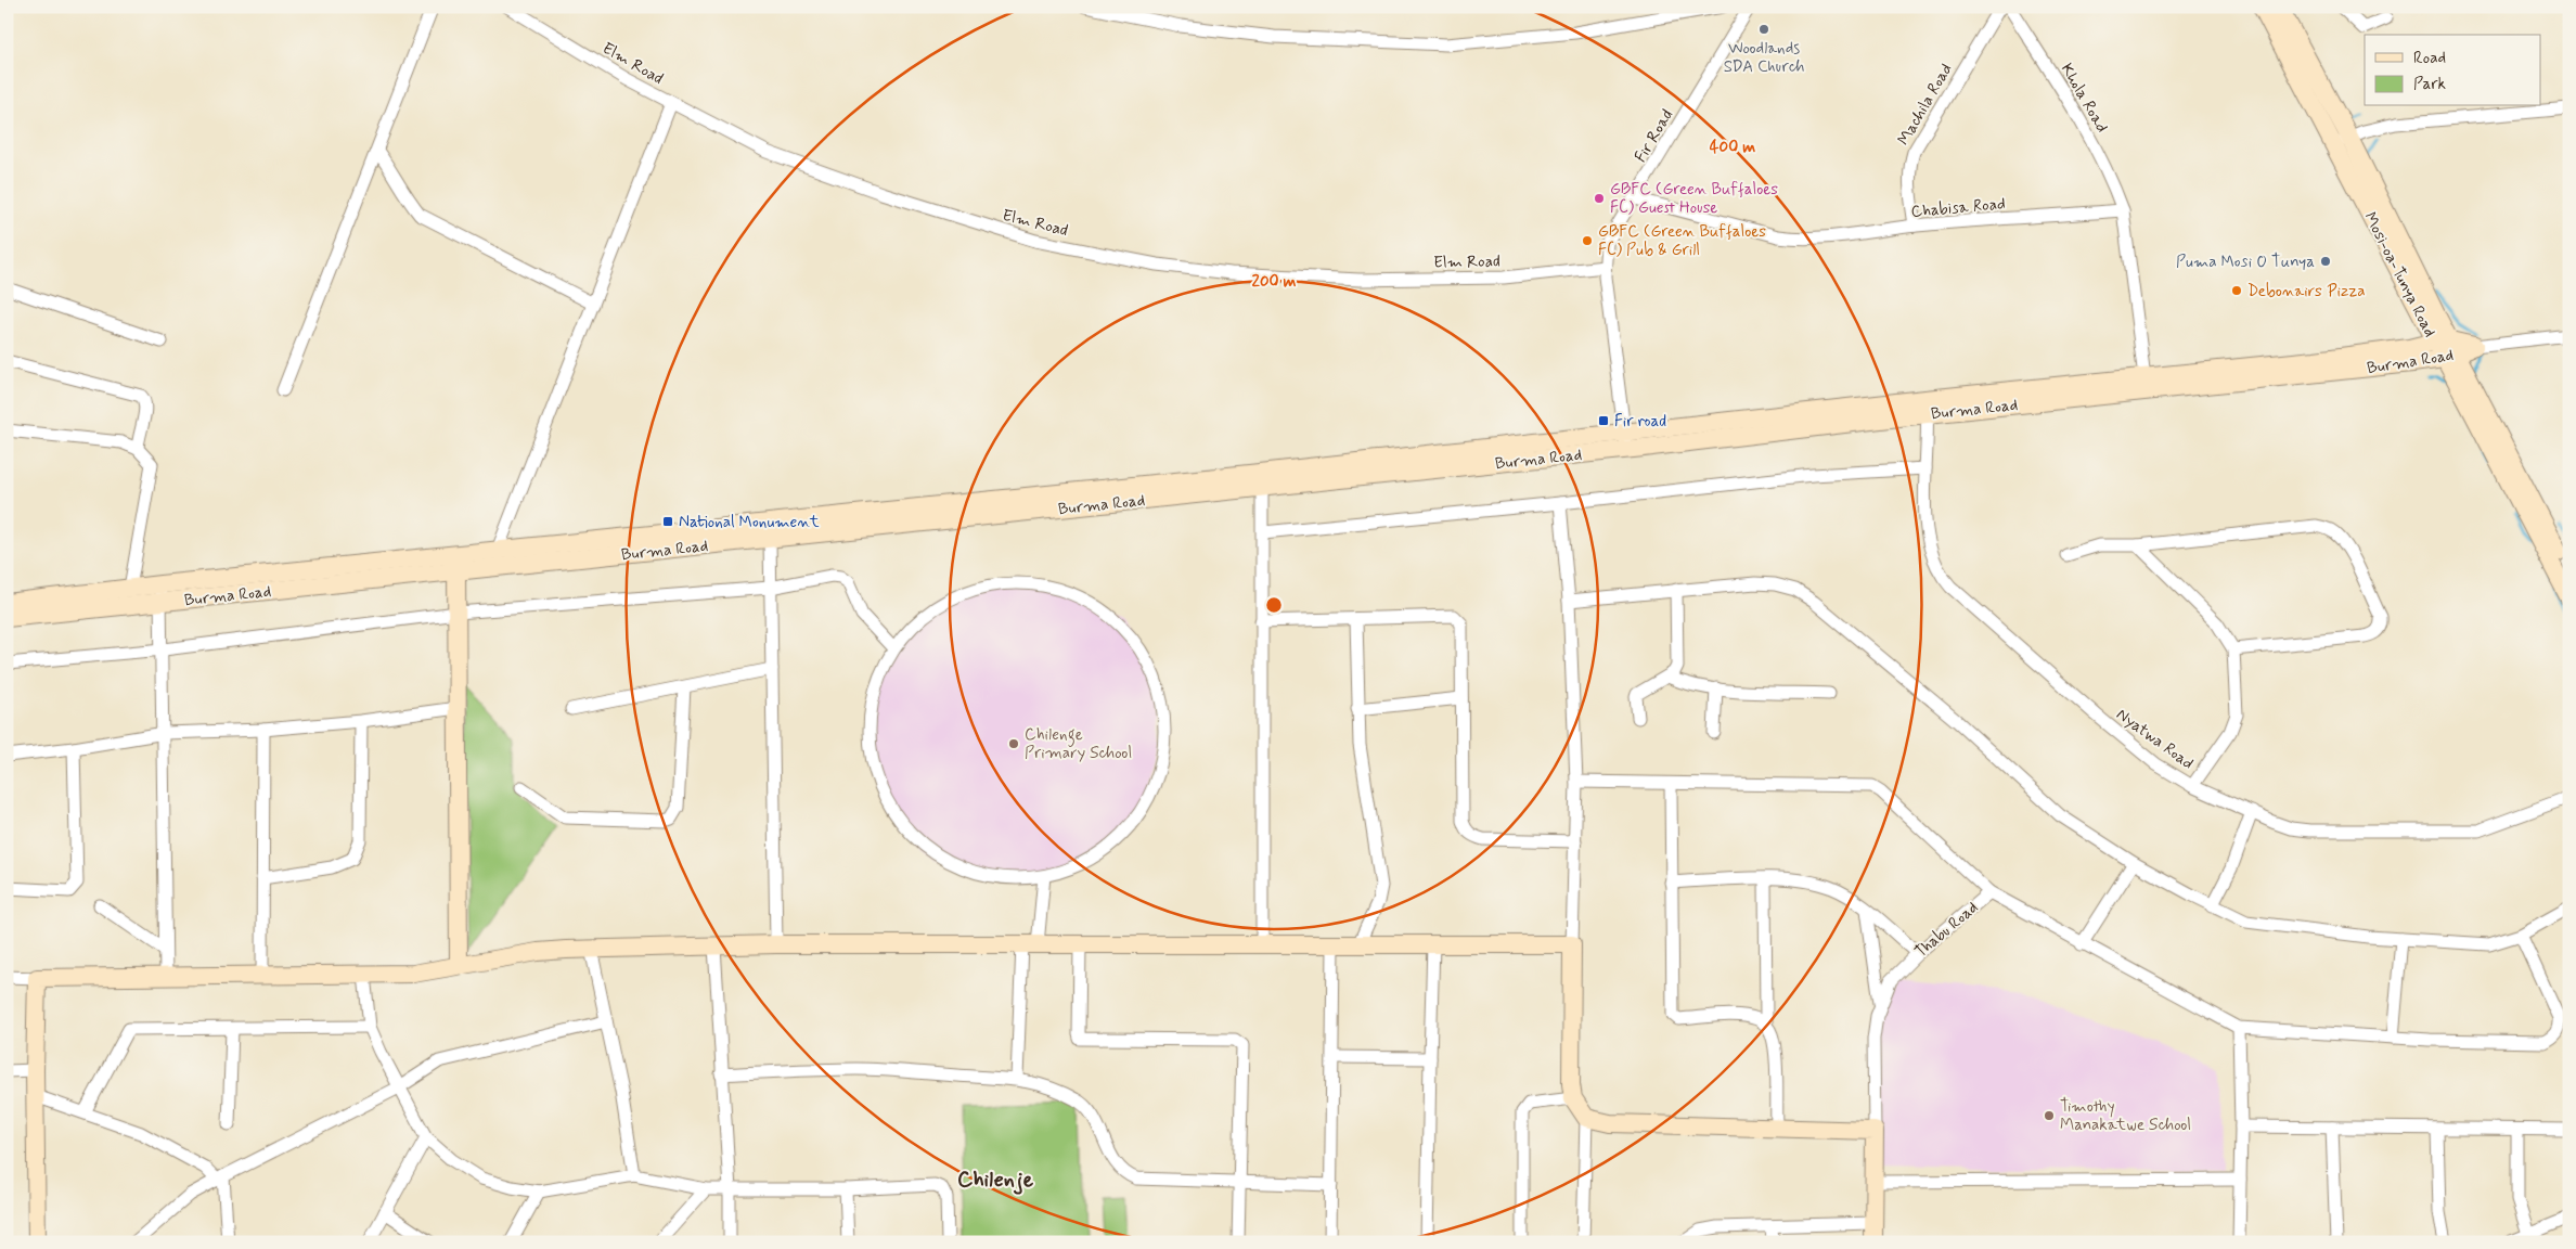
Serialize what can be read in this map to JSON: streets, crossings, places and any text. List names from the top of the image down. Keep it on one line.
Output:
{"streets":{"main road":["Mosi-oa-Tunya Road","Burma Road","Thabu Road"],"street":["Elm Road","Khola Road","Machila Road","Fir Road","Chabisa Road","Nyatwa Road"]},"crossings":[["Elm Road","Fir Road"],["Khola Road","Chabisa Road"],["Machila Road","Chabisa Road"],["Fir Road","Chabisa Road"],["Fir Road","Burma Road"],["Mosi-oa-Tunya Road","Burma Road"],["Burma Road","Nyatwa Road"]],"districts":["Chilenje"],"places":{"other":["Woodlands SDA Church","GBFC (Green Buffaloes FC) Guest House","GBFC (Green Buffaloes FC) Pub & Grill","Puma Mosi O Tunya","Debonairs Pizza","Chilenge Primary School","Timothy Manakatwe School"],"transit":["Fir road","National Monument"]},"legend":["Road","Park"],"rings":["400 m","200 m"]}
